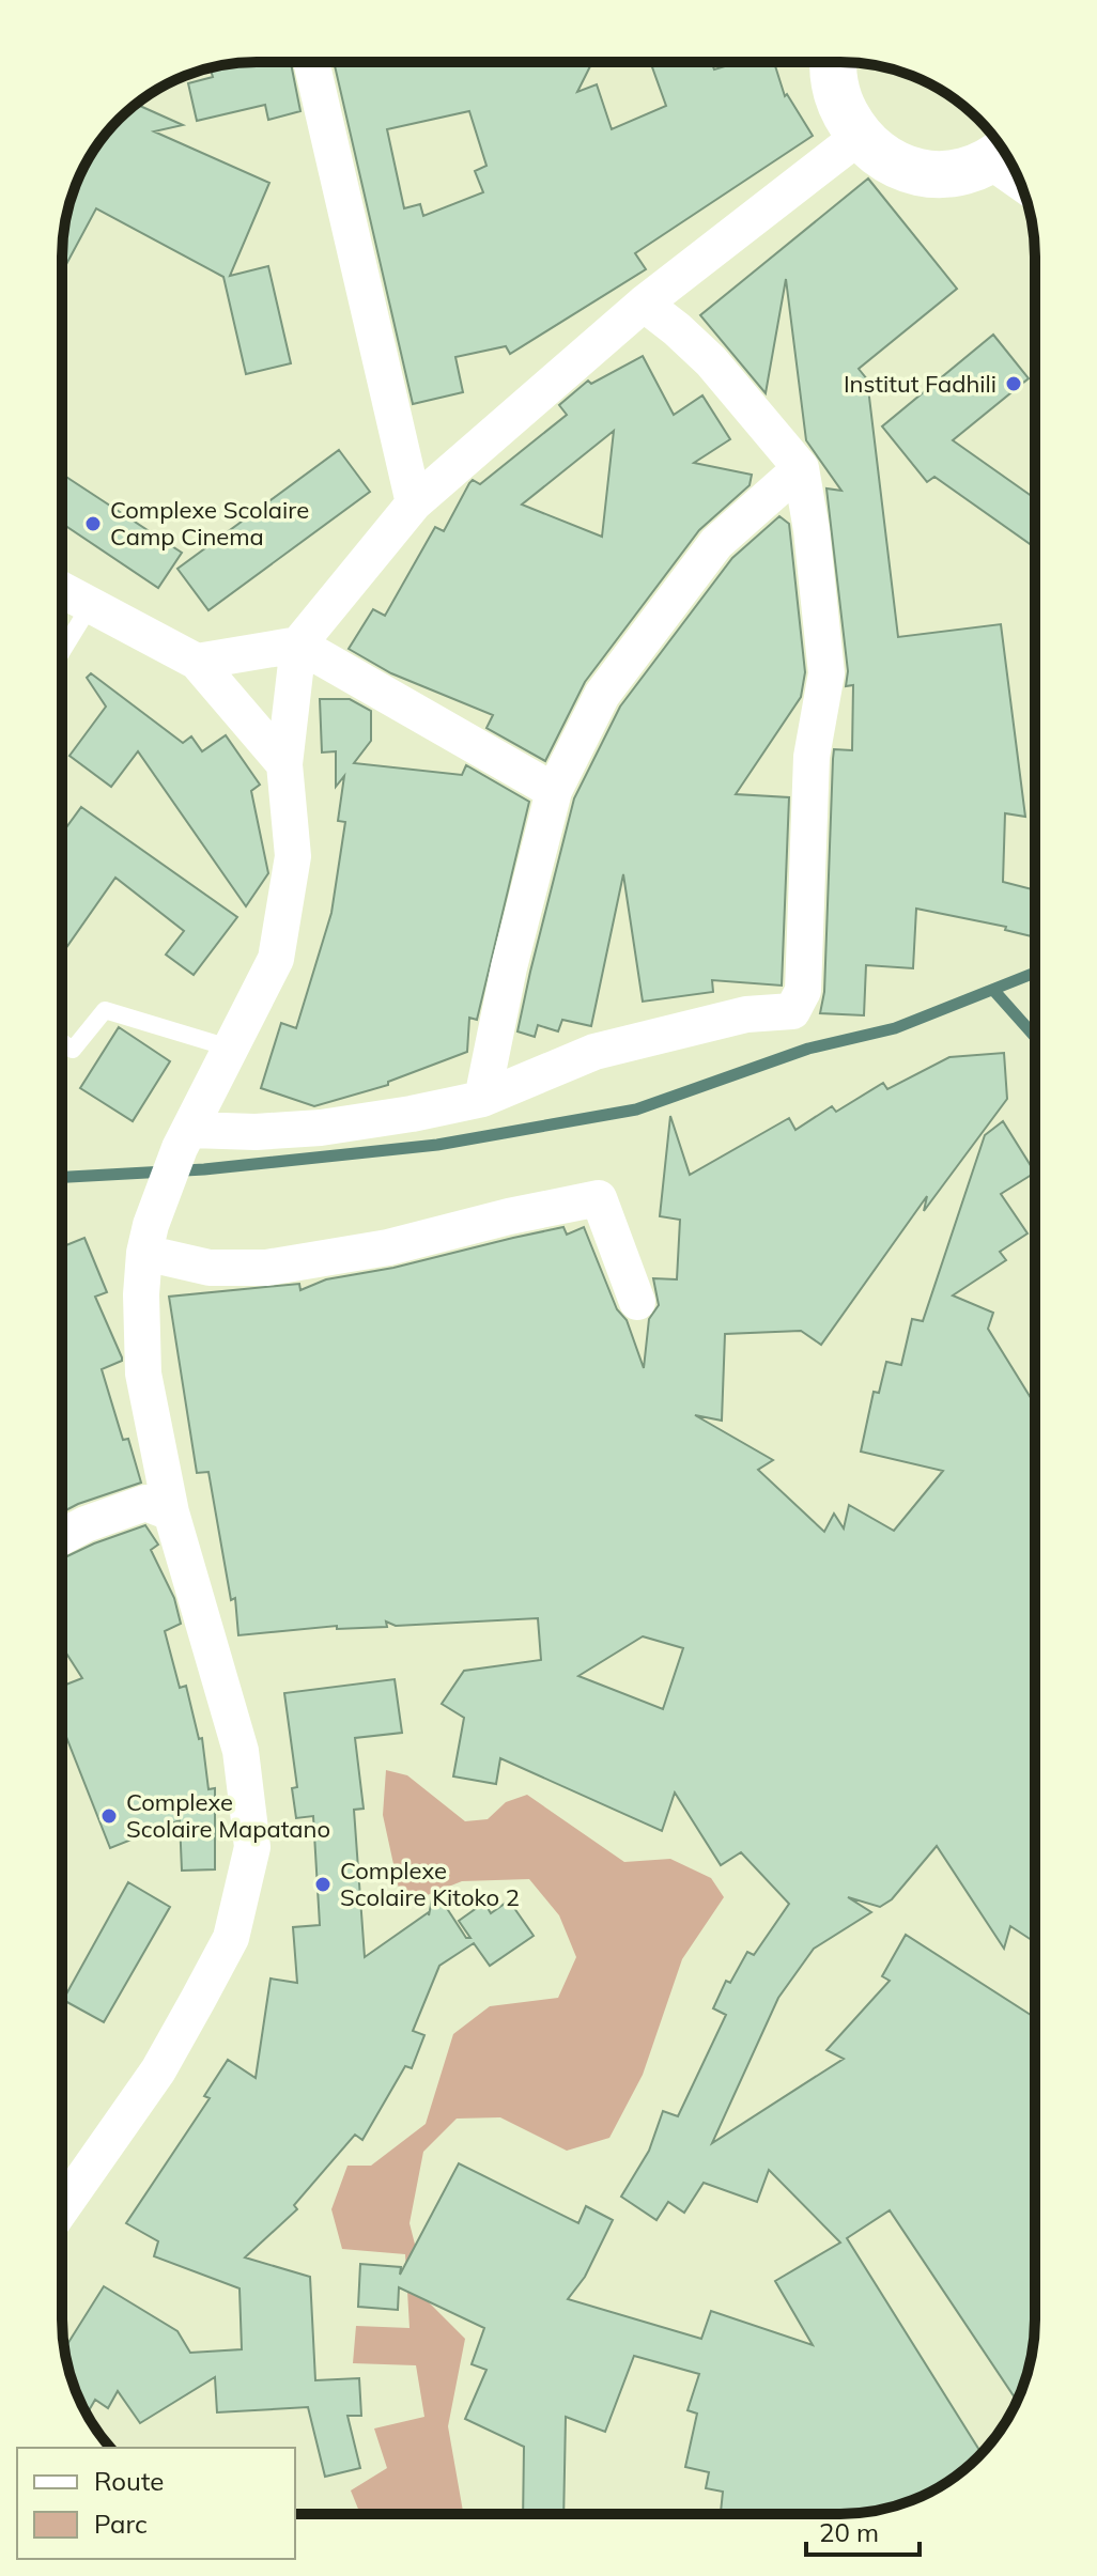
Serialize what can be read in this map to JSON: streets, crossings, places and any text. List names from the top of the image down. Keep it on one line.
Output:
{"places":["Institut Fadhili","Complexe Scolaire Camp Cinema","Complexe Scolaire Mapatano","Complexe Scolaire Kitoko 2"],"legend":["Route","Parc"],"scale_bar":"20 m"}
